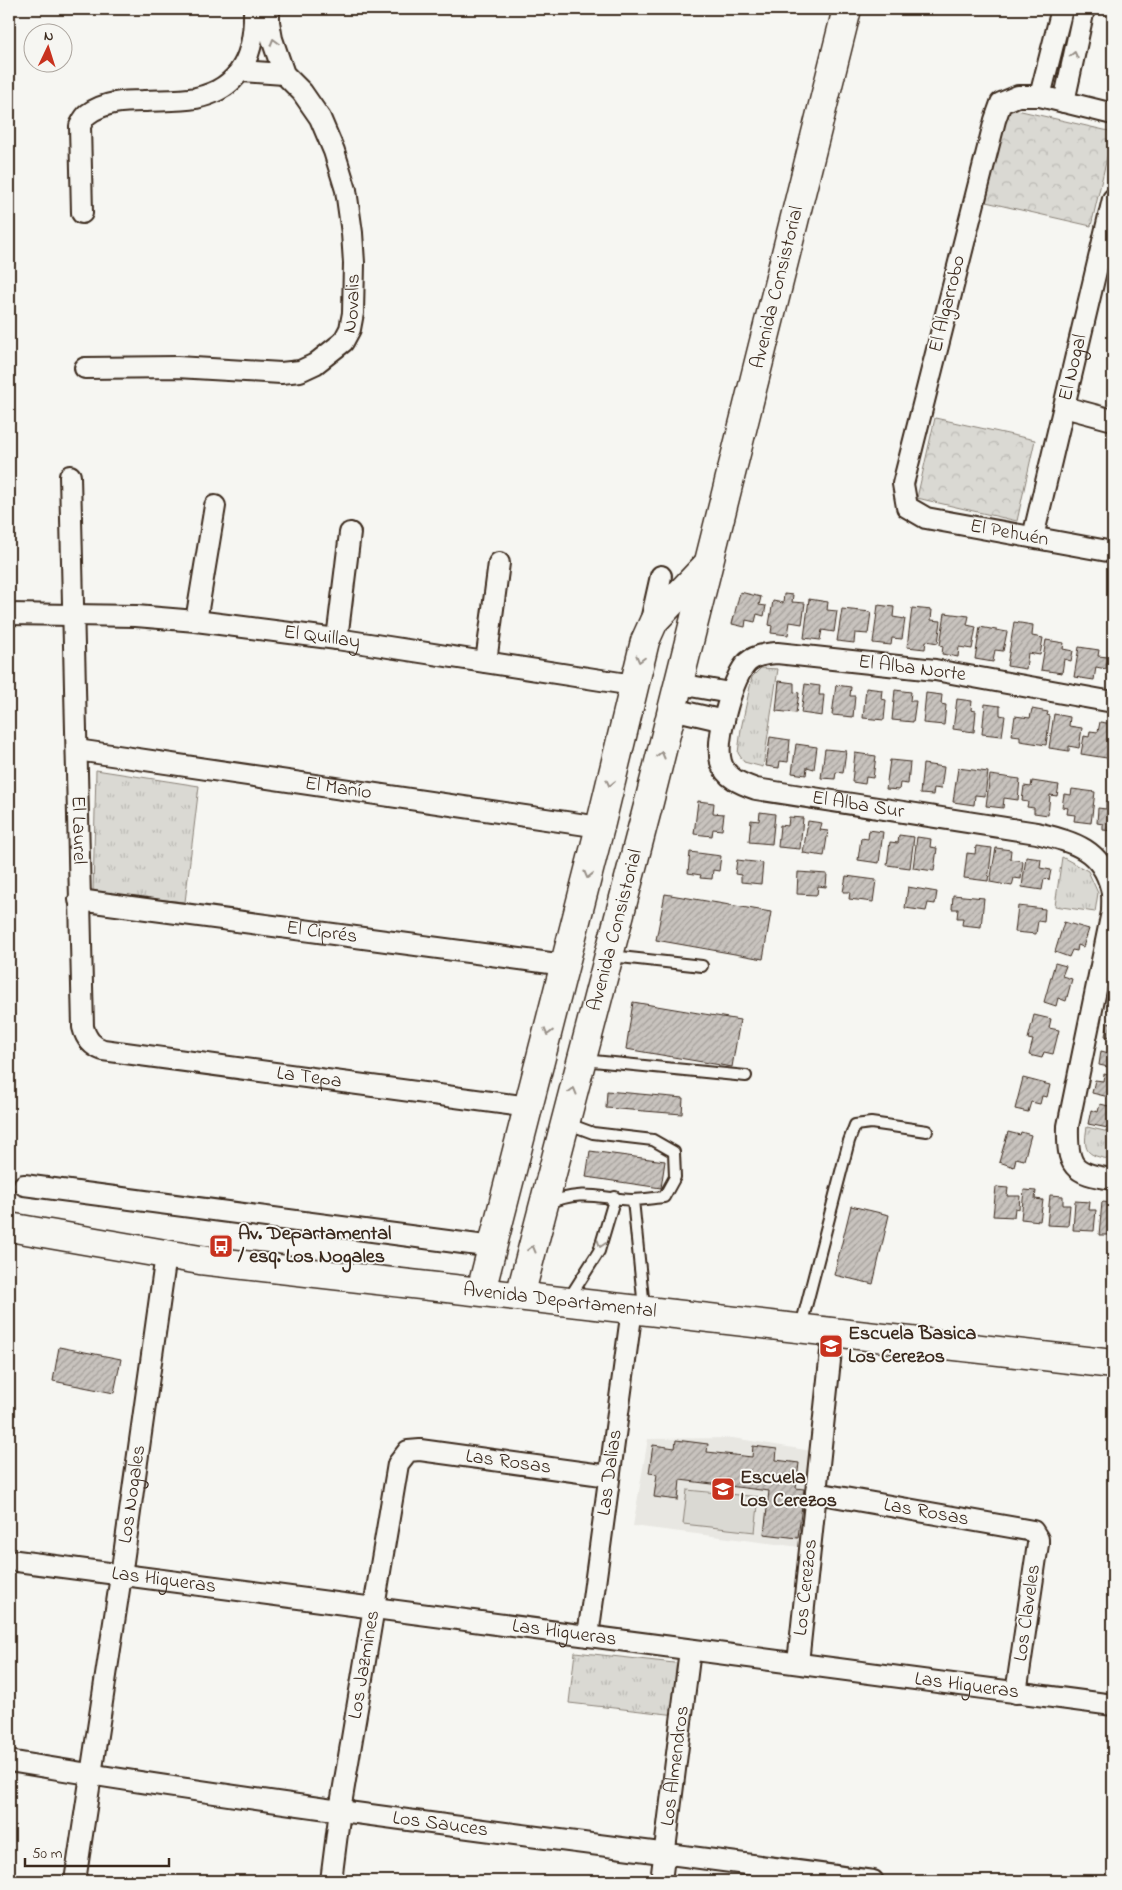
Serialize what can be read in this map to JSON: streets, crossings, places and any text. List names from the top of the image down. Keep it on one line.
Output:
{"streets":{"street":["Avenida Consistorial","Novalis","El Algarrobo","El Nogal","El Pehuén","El Quillay","El Alba Norte","El Mañío","El Alba Sur","El Laurel","El Ciprés","La Tepa","Avenida Departamental","Las Rosas","Las Dalias","Los Nogales","Las Higueras","Los Cerezos","Los Claveles","Los Jazmines","Los Almendros","Los Sauces"]},"crossings":[["Avenida Consistorial","El Quillay"],["Avenida Consistorial","El Mañío"],["Avenida Consistorial","El Ciprés"],["Avenida Consistorial","La Tepa"],["Avenida Consistorial","Avenida Departamental"],["El Algarrobo","El Pehuén"],["El Nogal","El Pehuén"],["El Quillay","El Laurel"],["El Alba Norte","El Alba Sur"],["El Mañío","El Laurel"],["El Laurel","El Ciprés"],["El Laurel","La Tepa"],["Avenida Departamental","Las Dalias"],["Avenida Departamental","Los Nogales"],["Avenida Departamental","Los Cerezos"],["Las Rosas","Las Dalias"],["Las Rosas","Los Cerezos"],["Las Rosas","Los Claveles"],["Las Rosas","Los Jazmines"],["Las Dalias","Las Higueras"],["Los Nogales","Las Higueras"],["Los Nogales","Los Sauces"],["Las Higueras","Los Cerezos"],["Las Higueras","Los Claveles"],["Las Higueras","Los Jazmines"],["Las Higueras","Los Almendros"],["Los Jazmines","Los Sauces"],["Los Almendros","Los Sauces"]],"places":{"bus stop":["Av. Departamental / esq. Los Nogales"],"school or university":["Escuela Basica Los Cerezos","Escuela Los Cerezos"]},"scale_bar":"50 m","north":"top"}
